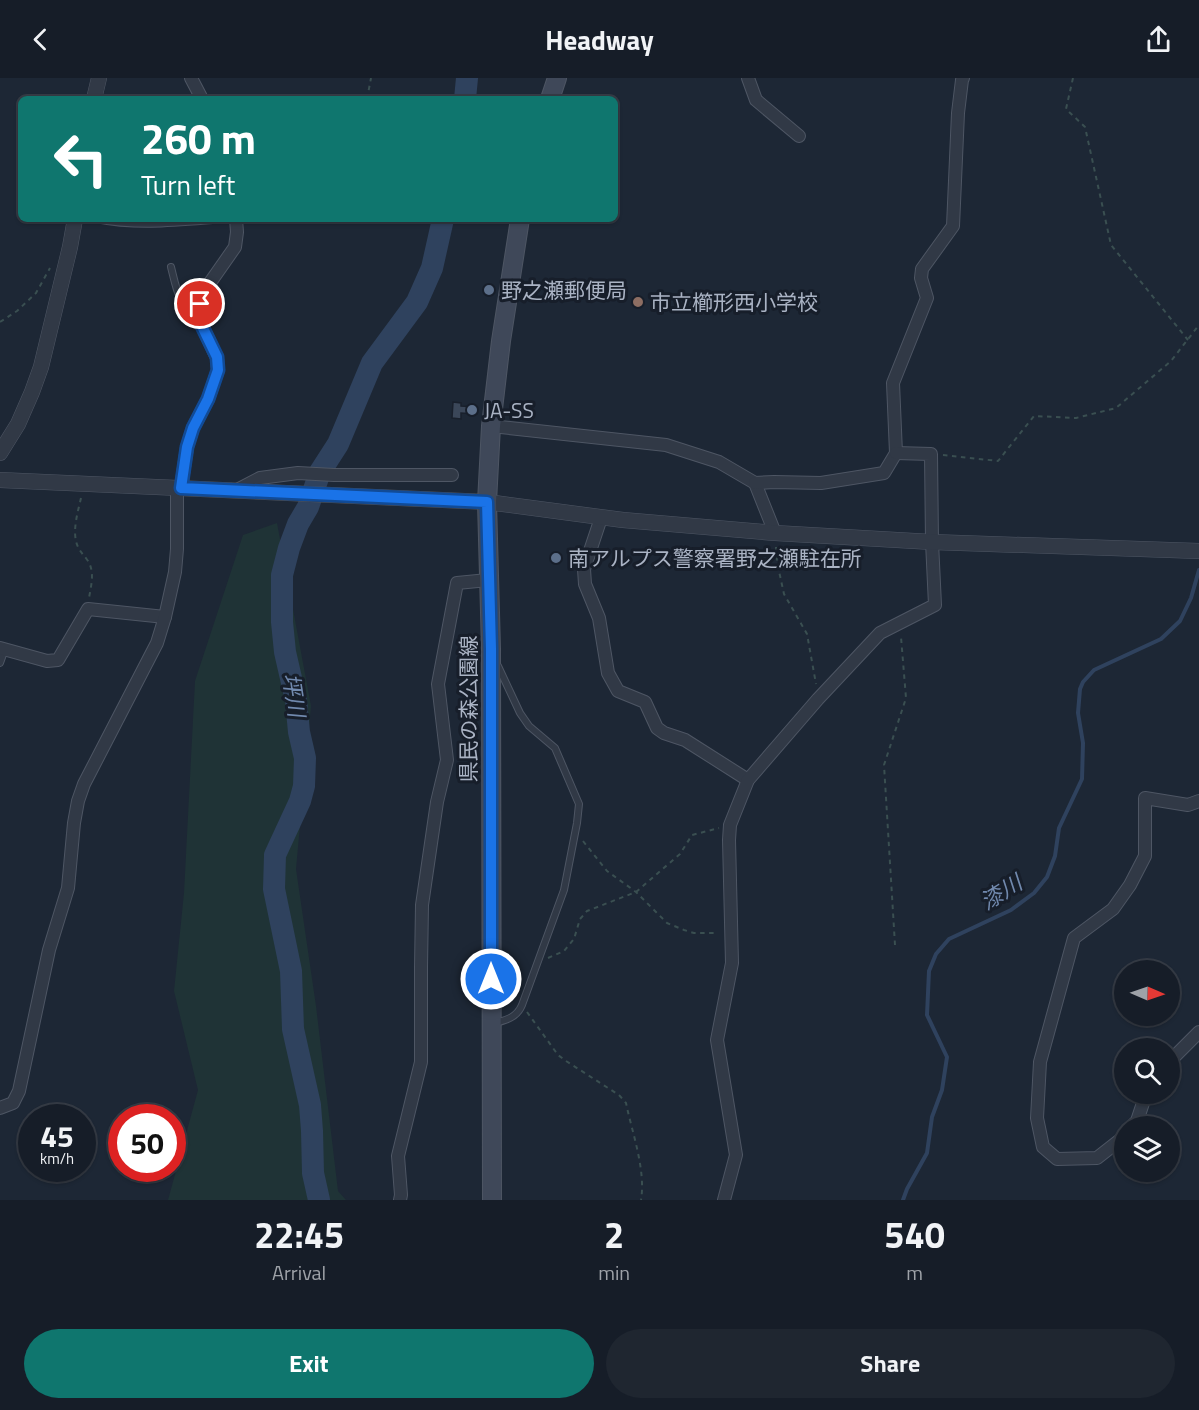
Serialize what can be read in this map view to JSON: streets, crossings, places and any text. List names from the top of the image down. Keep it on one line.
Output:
{"streets":{"main road":["県民の森公園線"]},"water":["坪川","漆川"],"places":["野之瀬郵便局","市立櫛形西小学校","JA-SS","南アルプス警察署野之瀬駐在所"],"north":"right","page":{"header":"Headway","turn":["260 m","Turn left"],"speed":"45 km/h","limit":"50","eta":["22:45","Arrival","2","min","540","m"],"buttons":["Exit","Share"]}}
